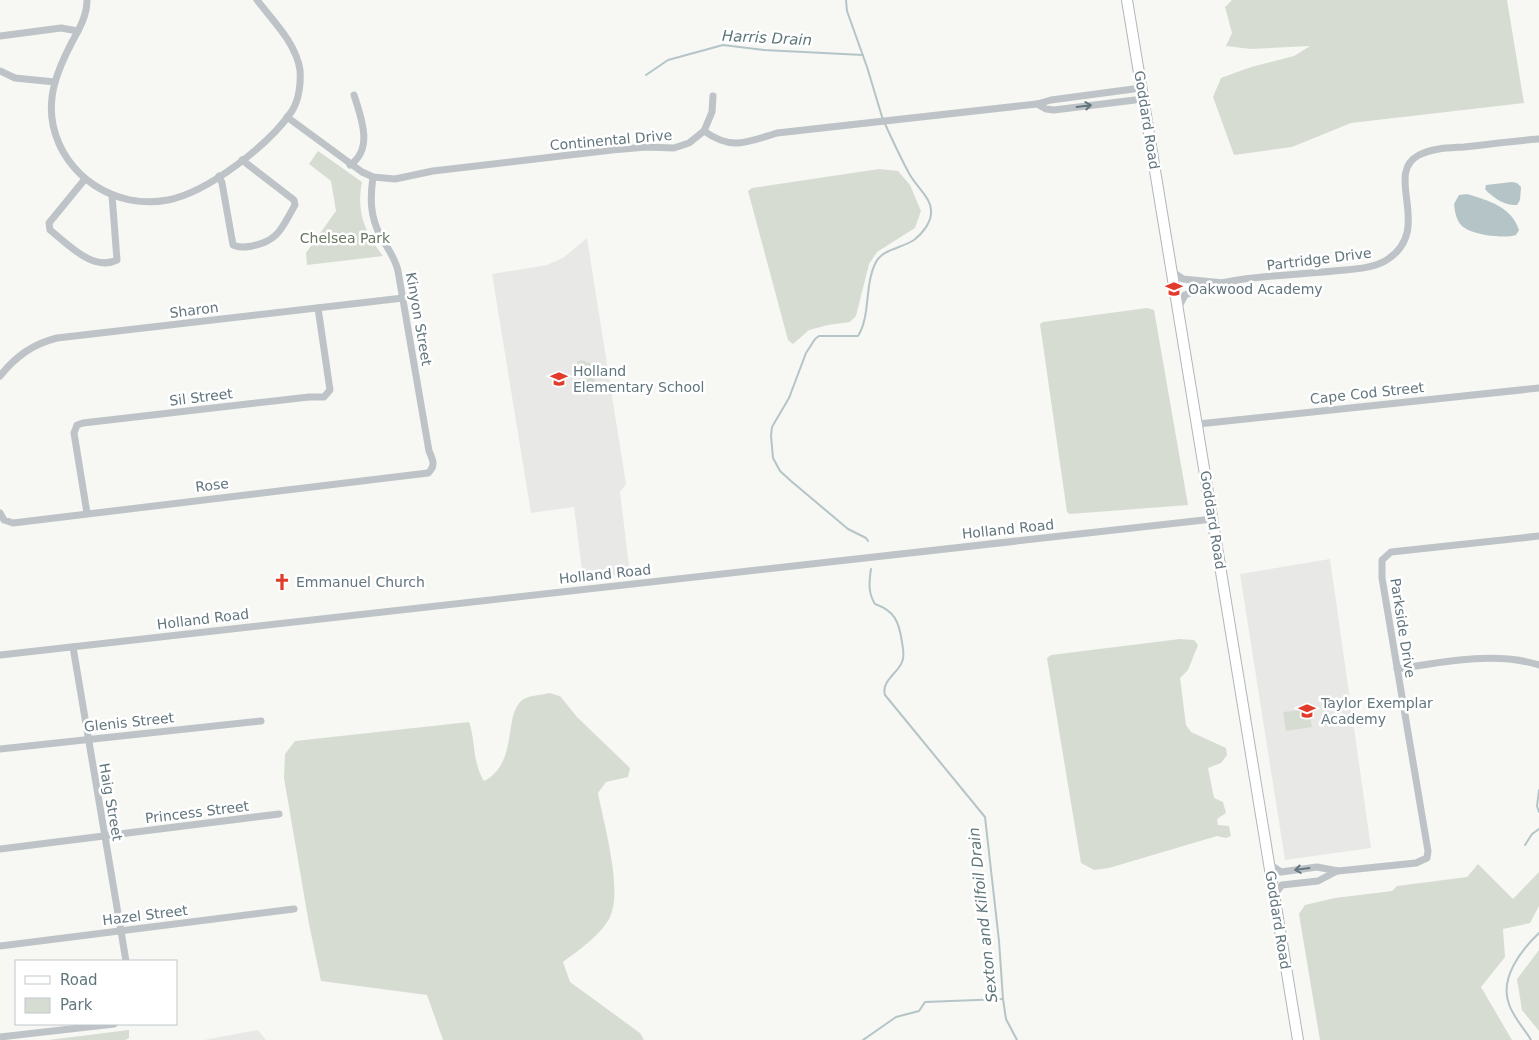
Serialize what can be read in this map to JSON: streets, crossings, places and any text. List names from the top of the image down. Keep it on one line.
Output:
{"streets":{"main road":["Goddard Road"],"street":["Continental Drive","Partridge Drive","Sharon","Kinyon Street","Cape Cod Street","Sil Street","Rose","Holland Road","Parkside Drive","Glenis Street","Haig Street","Princess Street","Hazel Street"]},"crossings":[["Goddard Road","Cape Cod Street"],["Goddard Road","Holland Road"],["Continental Drive","Kinyon Street"],["Sharon","Kinyon Street"],["Sharon","Sil Street"],["Kinyon Street","Rose"],["Sil Street","Rose"],["Holland Road","Haig Street"],["Glenis Street","Haig Street"],["Haig Street","Princess Street"],["Haig Street","Hazel Street"]],"water":["Harris Drain","Sexton and Kilfoil Drain"],"parks":["Chelsea Park"],"places":{"school or university":["Oakwood Academy","Holland Elementary School","Taylor Exemplar Academy"],"church":["Emmanuel Church"]},"legend":["Road","Park"]}
